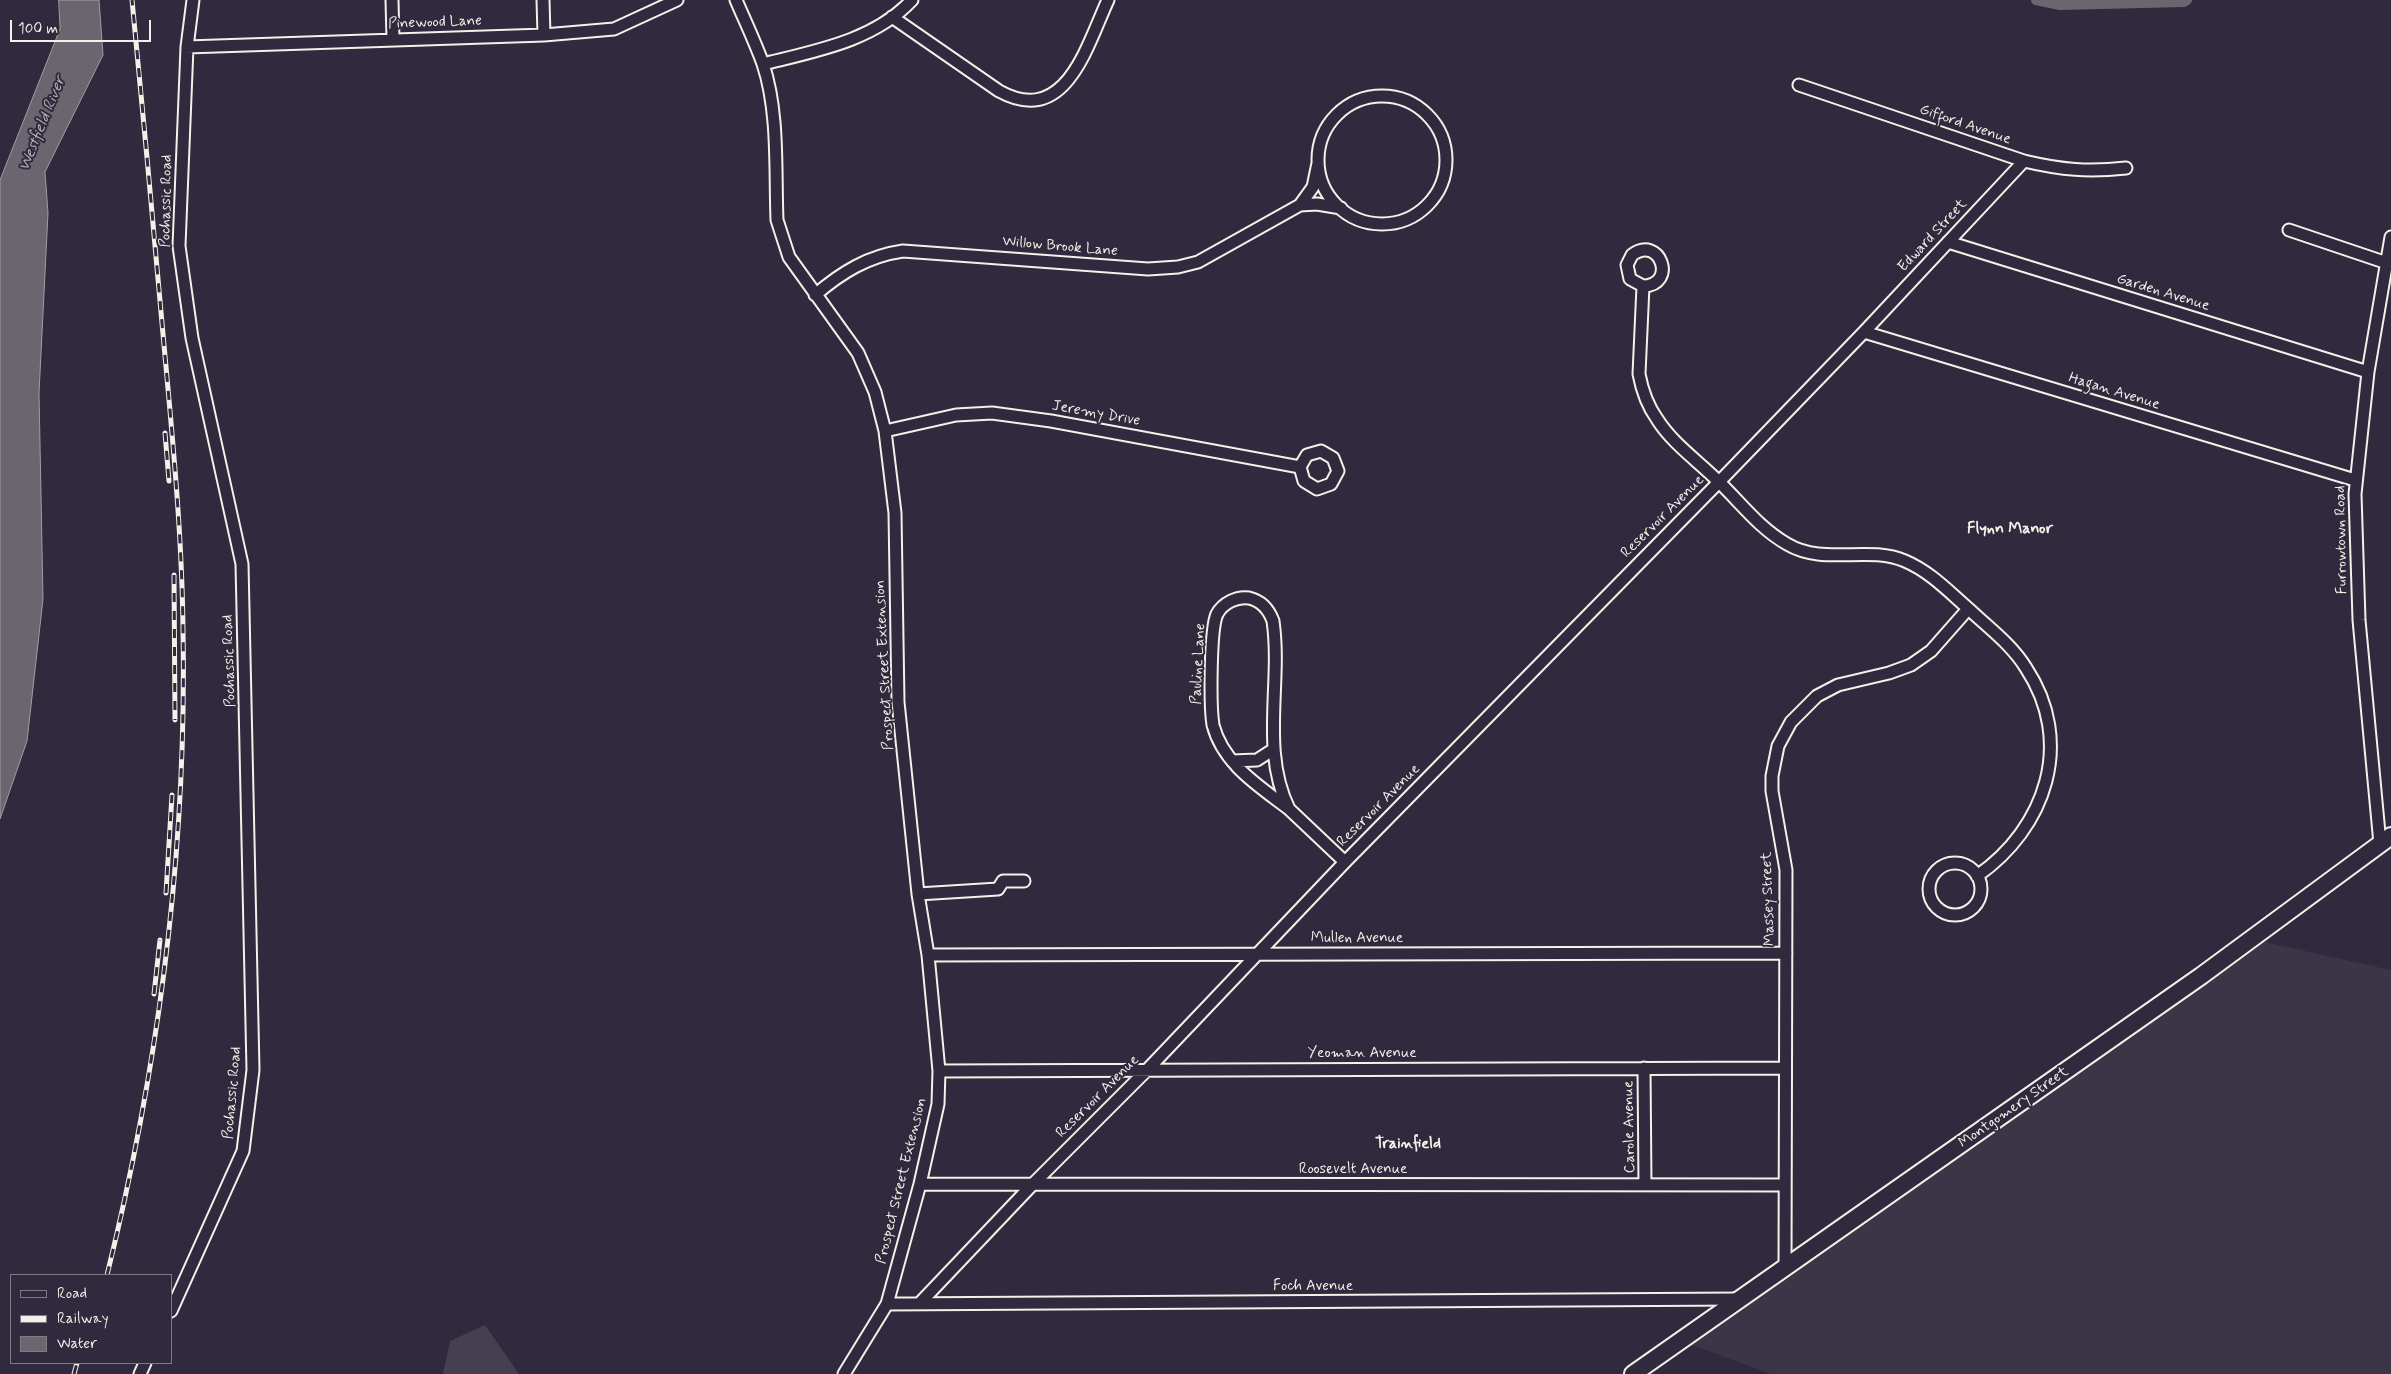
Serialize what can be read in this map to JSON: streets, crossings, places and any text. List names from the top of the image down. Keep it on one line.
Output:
{"streets":{"main road":["Montgomery Street"],"street":["Pinewood Lane","Gifford Avenue","Pochassic Road","Edward Street","Willow Brook Lane","Garden Avenue","Hagan Avenue","Jeremy Drive","Reservoir Avenue","Furrowtown Road","Pauline Lane","Prospect Street Extension","Massey Street","Mullen Avenue","Yeoman Avenue","Carole Avenue","Roosevelt Avenue","Foch Avenue"]},"crossings":[["Pinewood Lane","Pochassic Road"],["Gifford Avenue","Edward Street"],["Edward Street","Garden Avenue"],["Edward Street","Hagan Avenue"],["Edward Street","Reservoir Avenue"],["Willow Brook Lane","Prospect Street Extension"],["Garden Avenue","Furrowtown Road"],["Hagan Avenue","Reservoir Avenue"],["Hagan Avenue","Furrowtown Road"],["Jeremy Drive","Prospect Street Extension"],["Reservoir Avenue","Pauline Lane"],["Reservoir Avenue","Mullen Avenue"],["Reservoir Avenue","Yeoman Avenue"],["Reservoir Avenue","Roosevelt Avenue"],["Reservoir Avenue","Foch Avenue"],["Furrowtown Road","Montgomery Street"],["Prospect Street Extension","Mullen Avenue"],["Prospect Street Extension","Yeoman Avenue"],["Prospect Street Extension","Roosevelt Avenue"],["Prospect Street Extension","Foch Avenue"],["Massey Street","Mullen Avenue"],["Massey Street","Yeoman Avenue"],["Massey Street","Montgomery Street"],["Massey Street","Roosevelt Avenue"],["Yeoman Avenue","Carole Avenue"],["Montgomery Street","Foch Avenue"],["Carole Avenue","Roosevelt Avenue"]],"districts":["Flynn Manor","Trainfield"],"water":["Westfield River"],"legend":["Road","Railway","Water"],"scale_bar":"100 m"}
